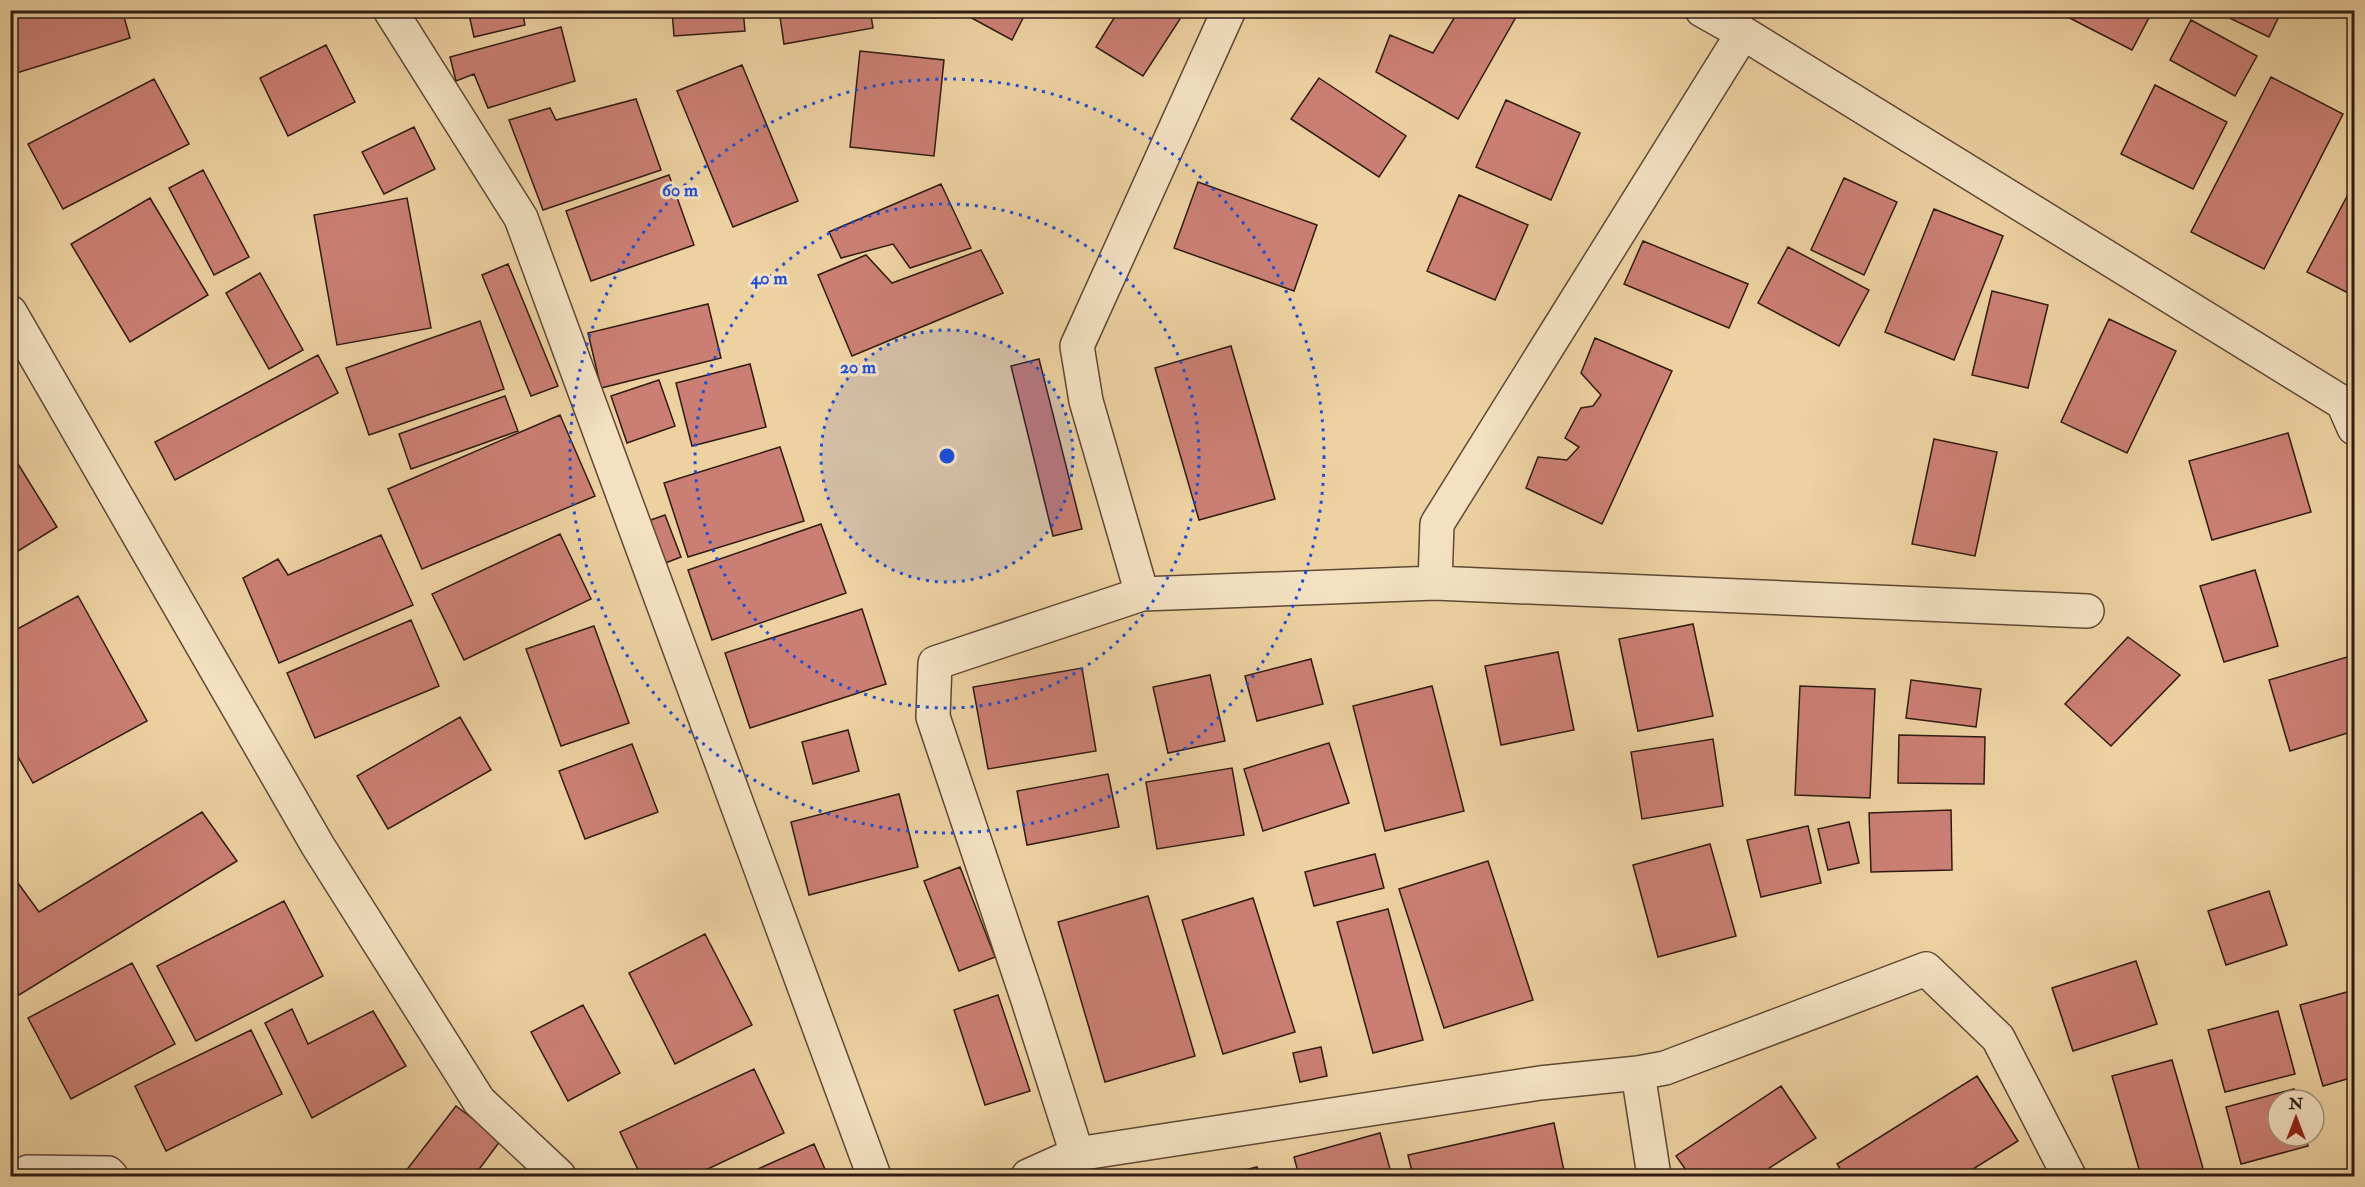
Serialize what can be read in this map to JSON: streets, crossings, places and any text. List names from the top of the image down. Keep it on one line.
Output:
{"north":"top","rings":["60 m","40 m","20 m"]}
